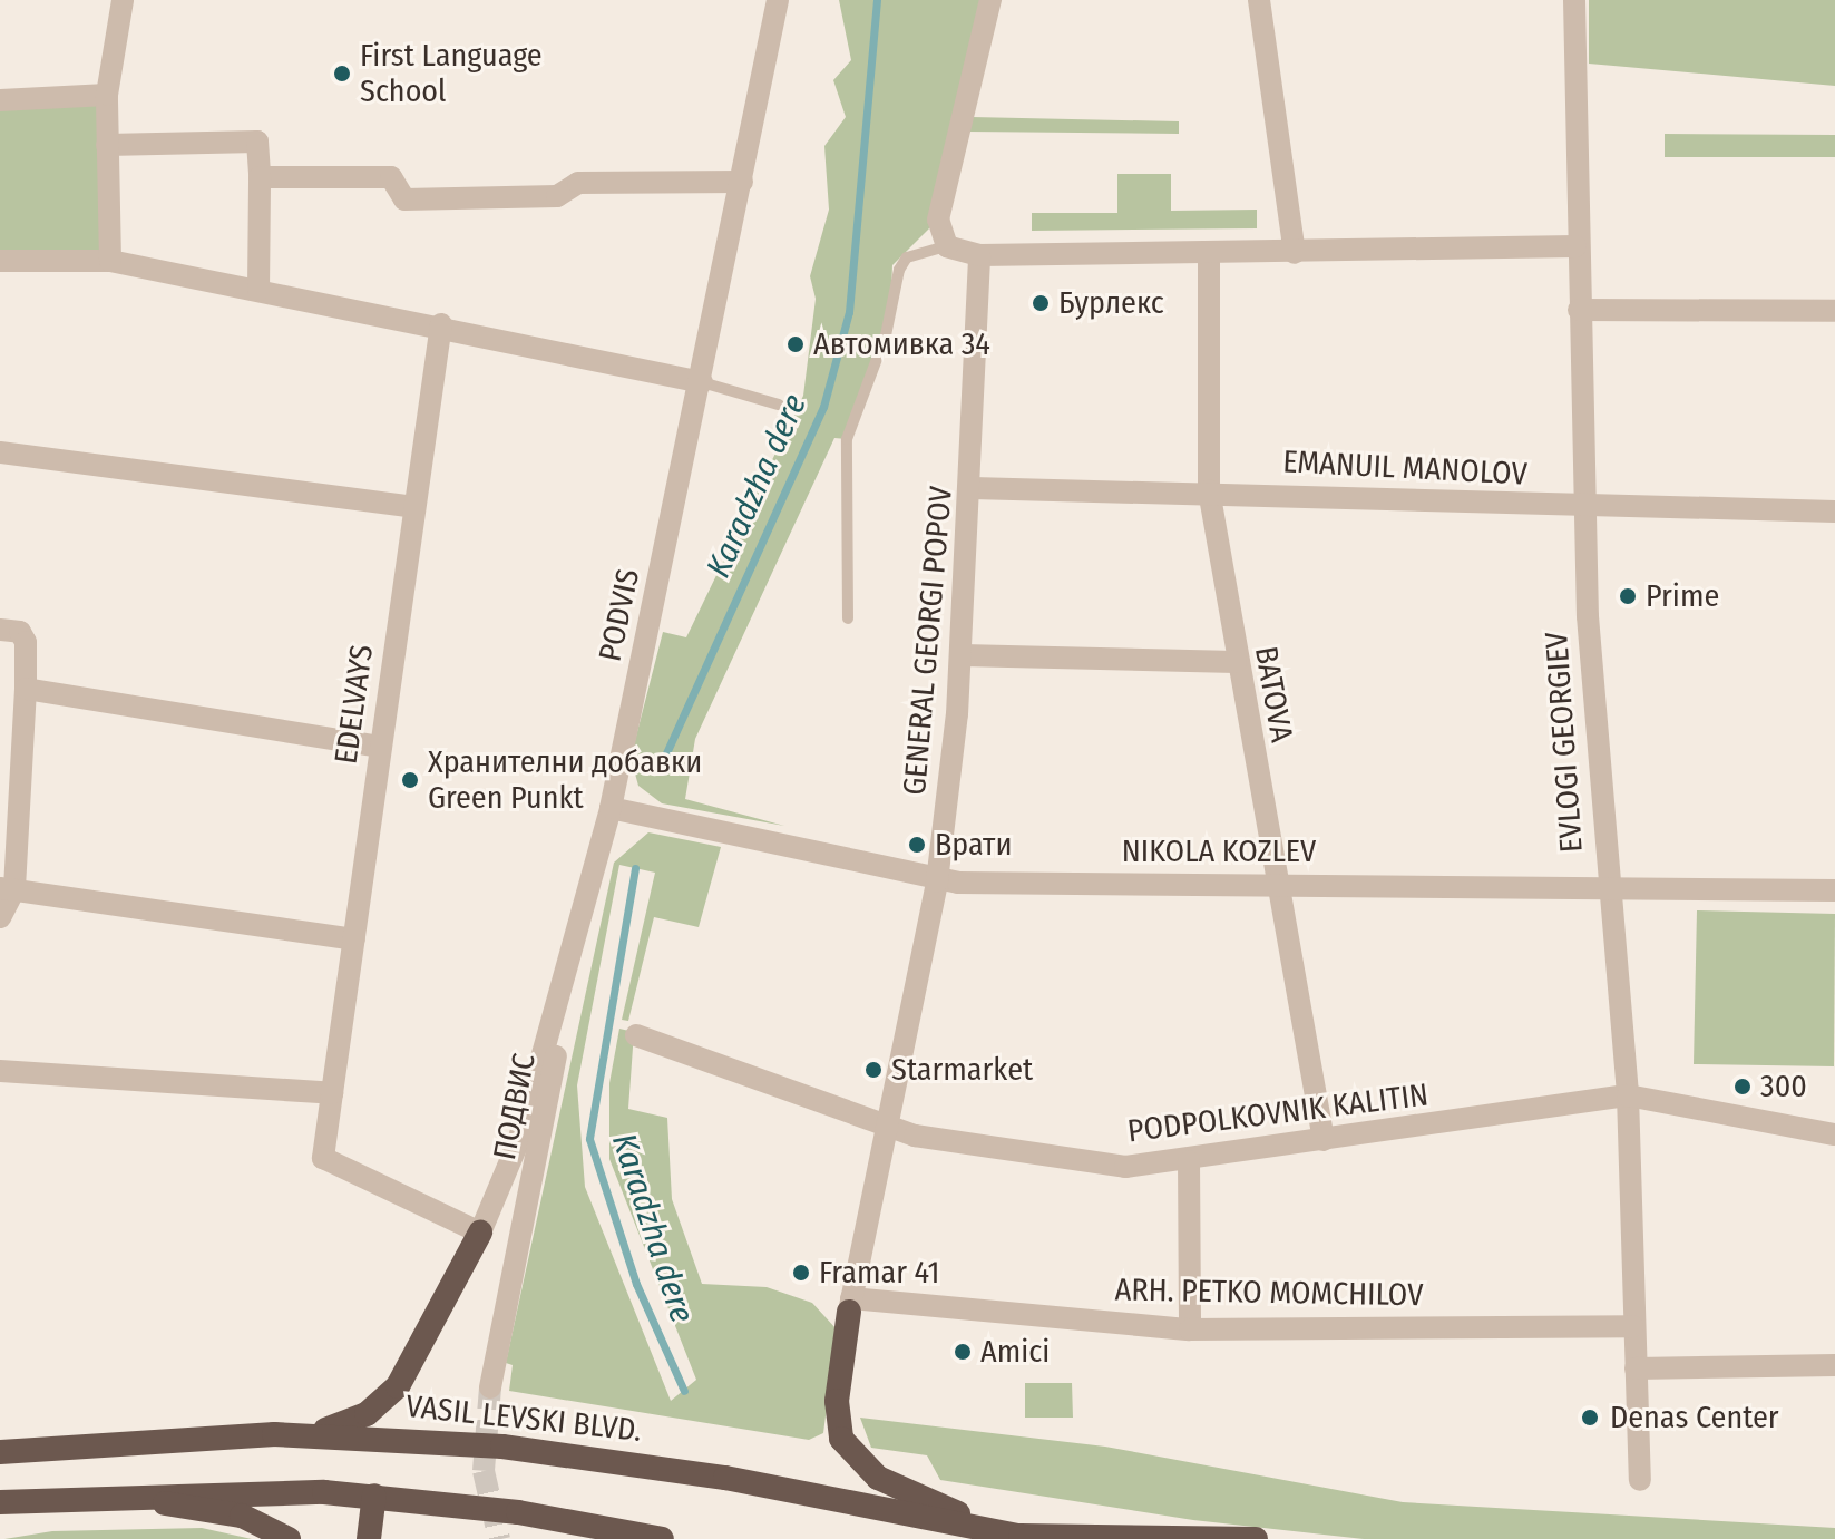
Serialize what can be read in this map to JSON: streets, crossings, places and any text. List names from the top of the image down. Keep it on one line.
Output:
{"streets":{"highway":["VASIL LEVSKI BLVD."],"street":["EMANUIL MANOLOV","PODVIS","GENERAL GEORGI POPOV","BATOVA","EDELVAYS","EVLOGI GEORGIEV","NIKOLA KOZLEV","ПОДВИС","PODPOLKOVNIK KALITIN","ARH. PETKO MOMCHILOV"]},"crossings":[["EMANUIL MANOLOV","GENERAL GEORGI POPOV"],["EMANUIL MANOLOV","BATOVA"],["EMANUIL MANOLOV","EVLOGI GEORGIEV"],["PODVIS","EDELVAYS"],["PODVIS","NIKOLA KOZLEV"],["PODVIS","ПОДВИС"],["GENERAL GEORGI POPOV","NIKOLA KOZLEV"],["GENERAL GEORGI POPOV","PODPOLKOVNIK KALITIN"],["GENERAL GEORGI POPOV","ARH. PETKO MOMCHILOV"],["BATOVA","NIKOLA KOZLEV"],["BATOVA","PODPOLKOVNIK KALITIN"],["EVLOGI GEORGIEV","NIKOLA KOZLEV"],["EVLOGI GEORGIEV","PODPOLKOVNIK KALITIN"],["EVLOGI GEORGIEV","ARH. PETKO MOMCHILOV"]],"water":["Karadzha dere"],"places":["First Language School","Бурлекс","Автомивка 34","Prime","Хранителни добавки Green Punkt","Врати","Starmarket","300","Framar 41","Amici","Denas Center"]}
